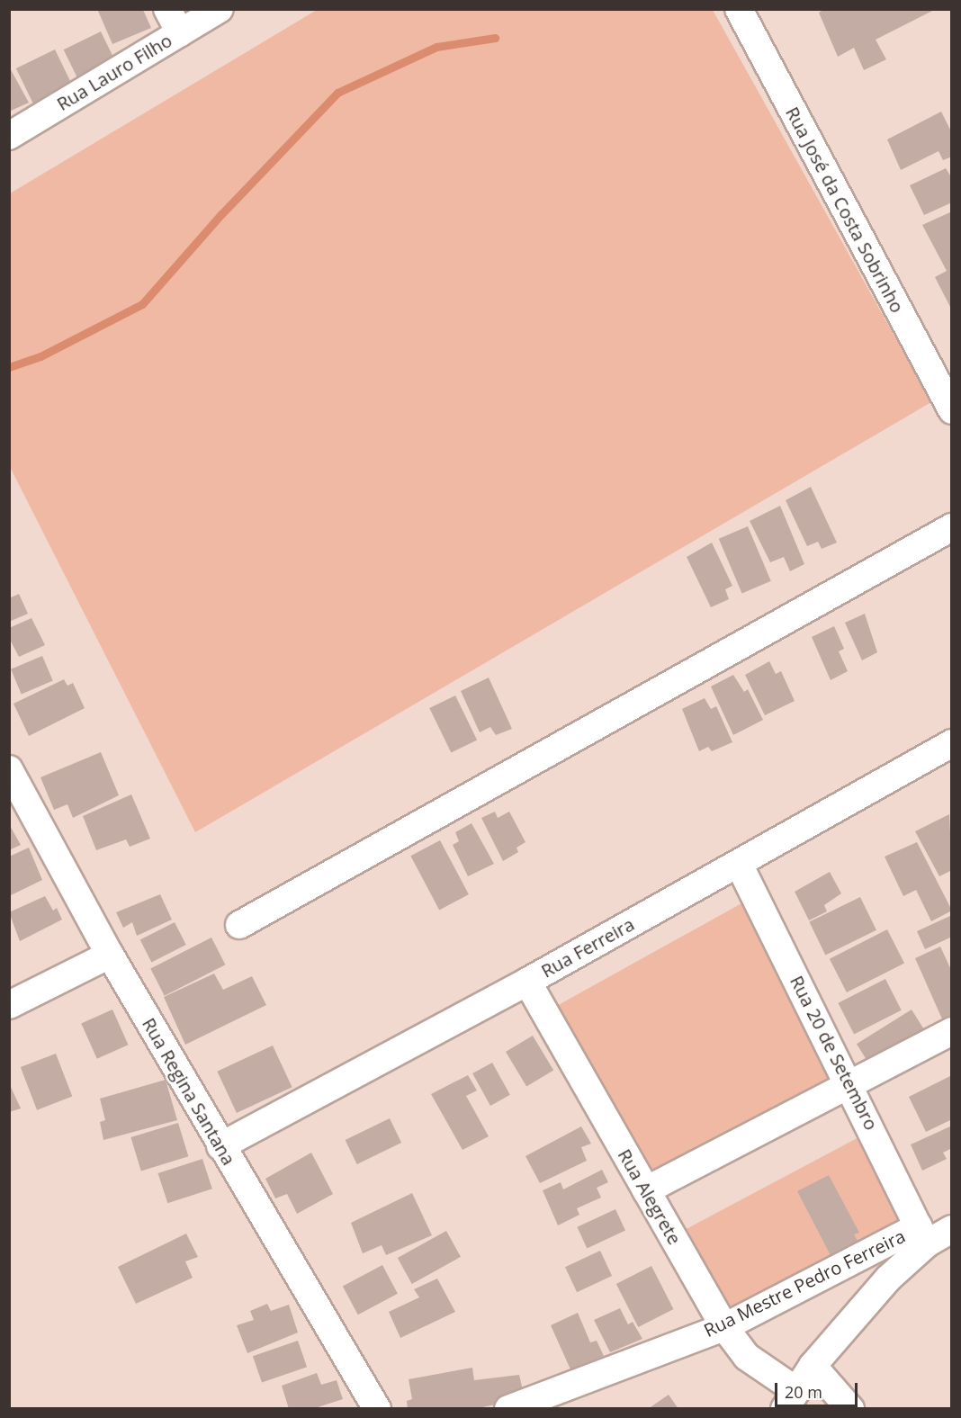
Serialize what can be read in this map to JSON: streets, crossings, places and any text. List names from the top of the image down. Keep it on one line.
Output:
{"streets":{"street":["Rua Lauro Filho","Rua José da Costa Sobrinho","Rua Ferreira","Rua 20 de Setembro","Rua Regina Santana","Rua Alegrete","Rua Mestre Pedro Ferreira"]},"crossings":[["Rua Ferreira","Rua 20 de Setembro"],["Rua Ferreira","Rua Regina Santana"],["Rua Ferreira","Rua Alegrete"],["Rua 20 de Setembro","Rua Mestre Pedro Ferreira"],["Rua Alegrete","Rua Mestre Pedro Ferreira"]],"scale_bar":"20 m"}
